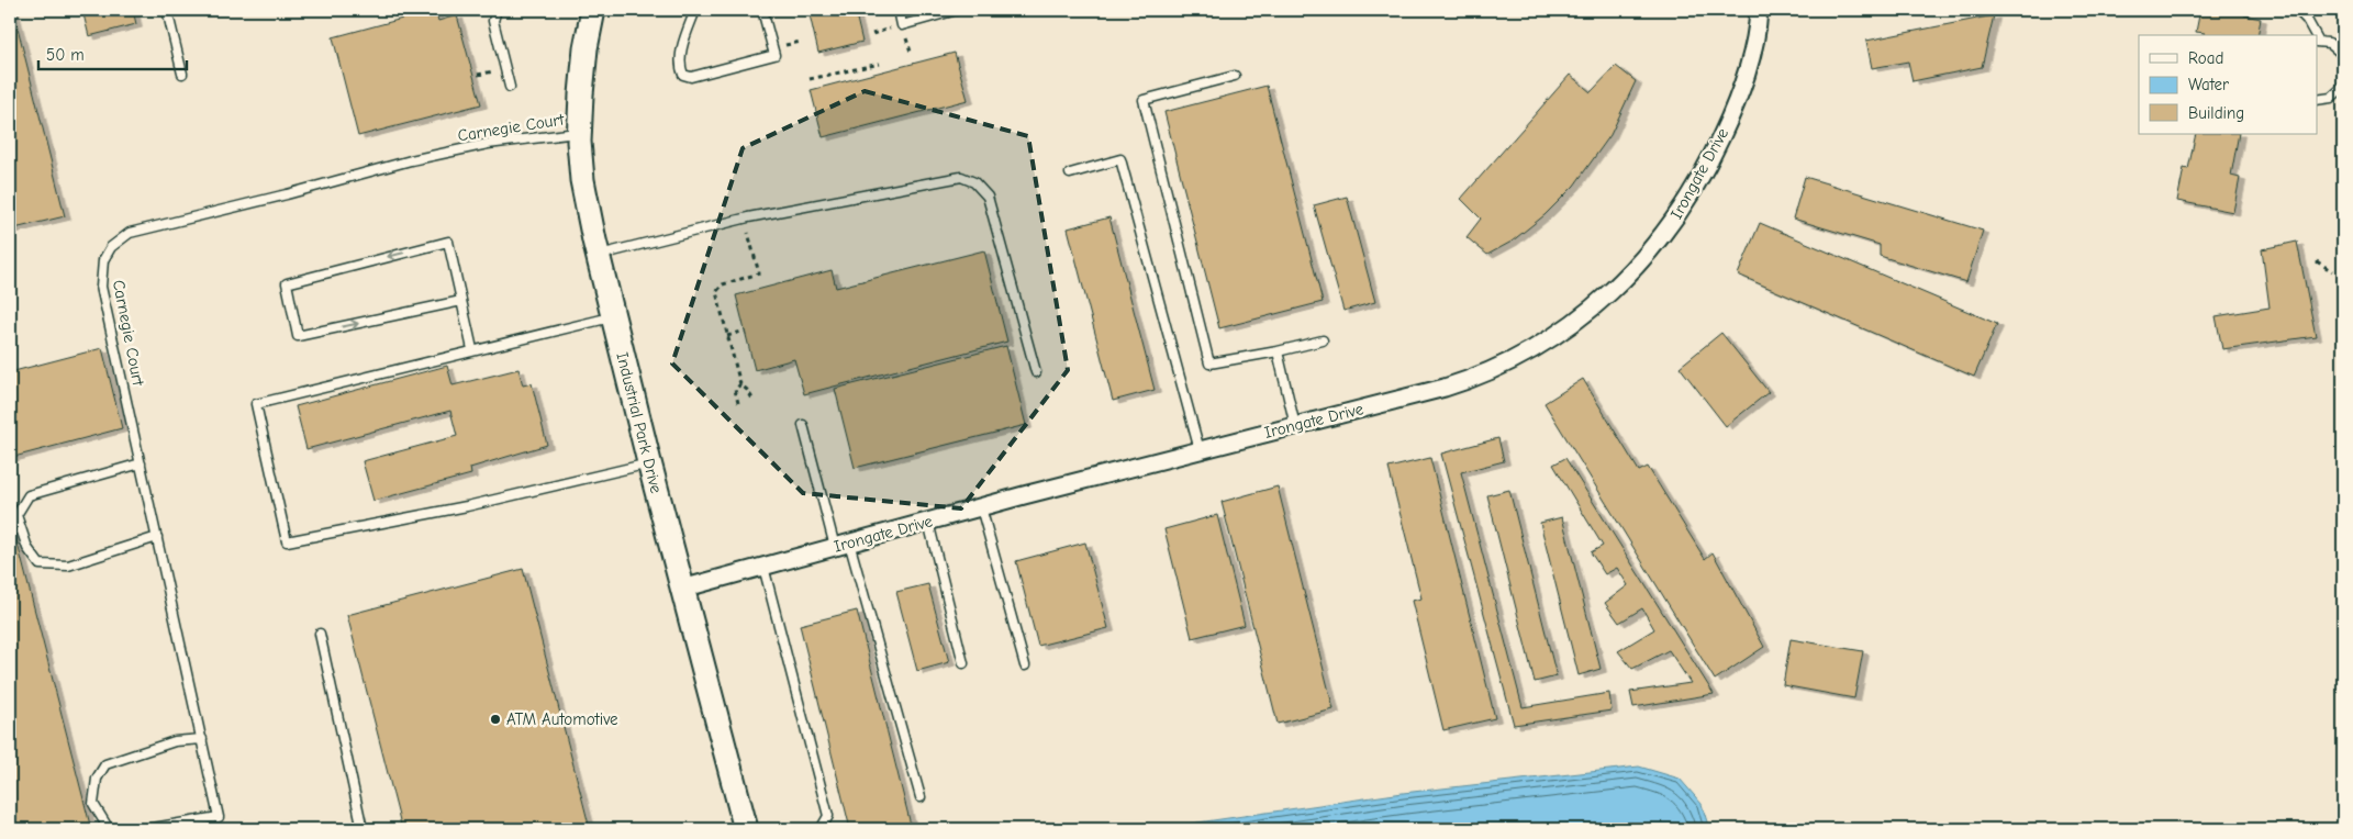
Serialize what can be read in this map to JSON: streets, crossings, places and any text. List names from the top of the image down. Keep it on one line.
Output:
{"streets":{"street":["Irongate Drive","Industrial Park Drive"],"lane":["Carnegie Court"]},"crossings":[["Carnegie Court","Industrial Park Drive"],["Irongate Drive","Industrial Park Drive"]],"places":["ATM Automotive"],"legend":["Road","Water","Building"],"scale_bar":"50 m"}
